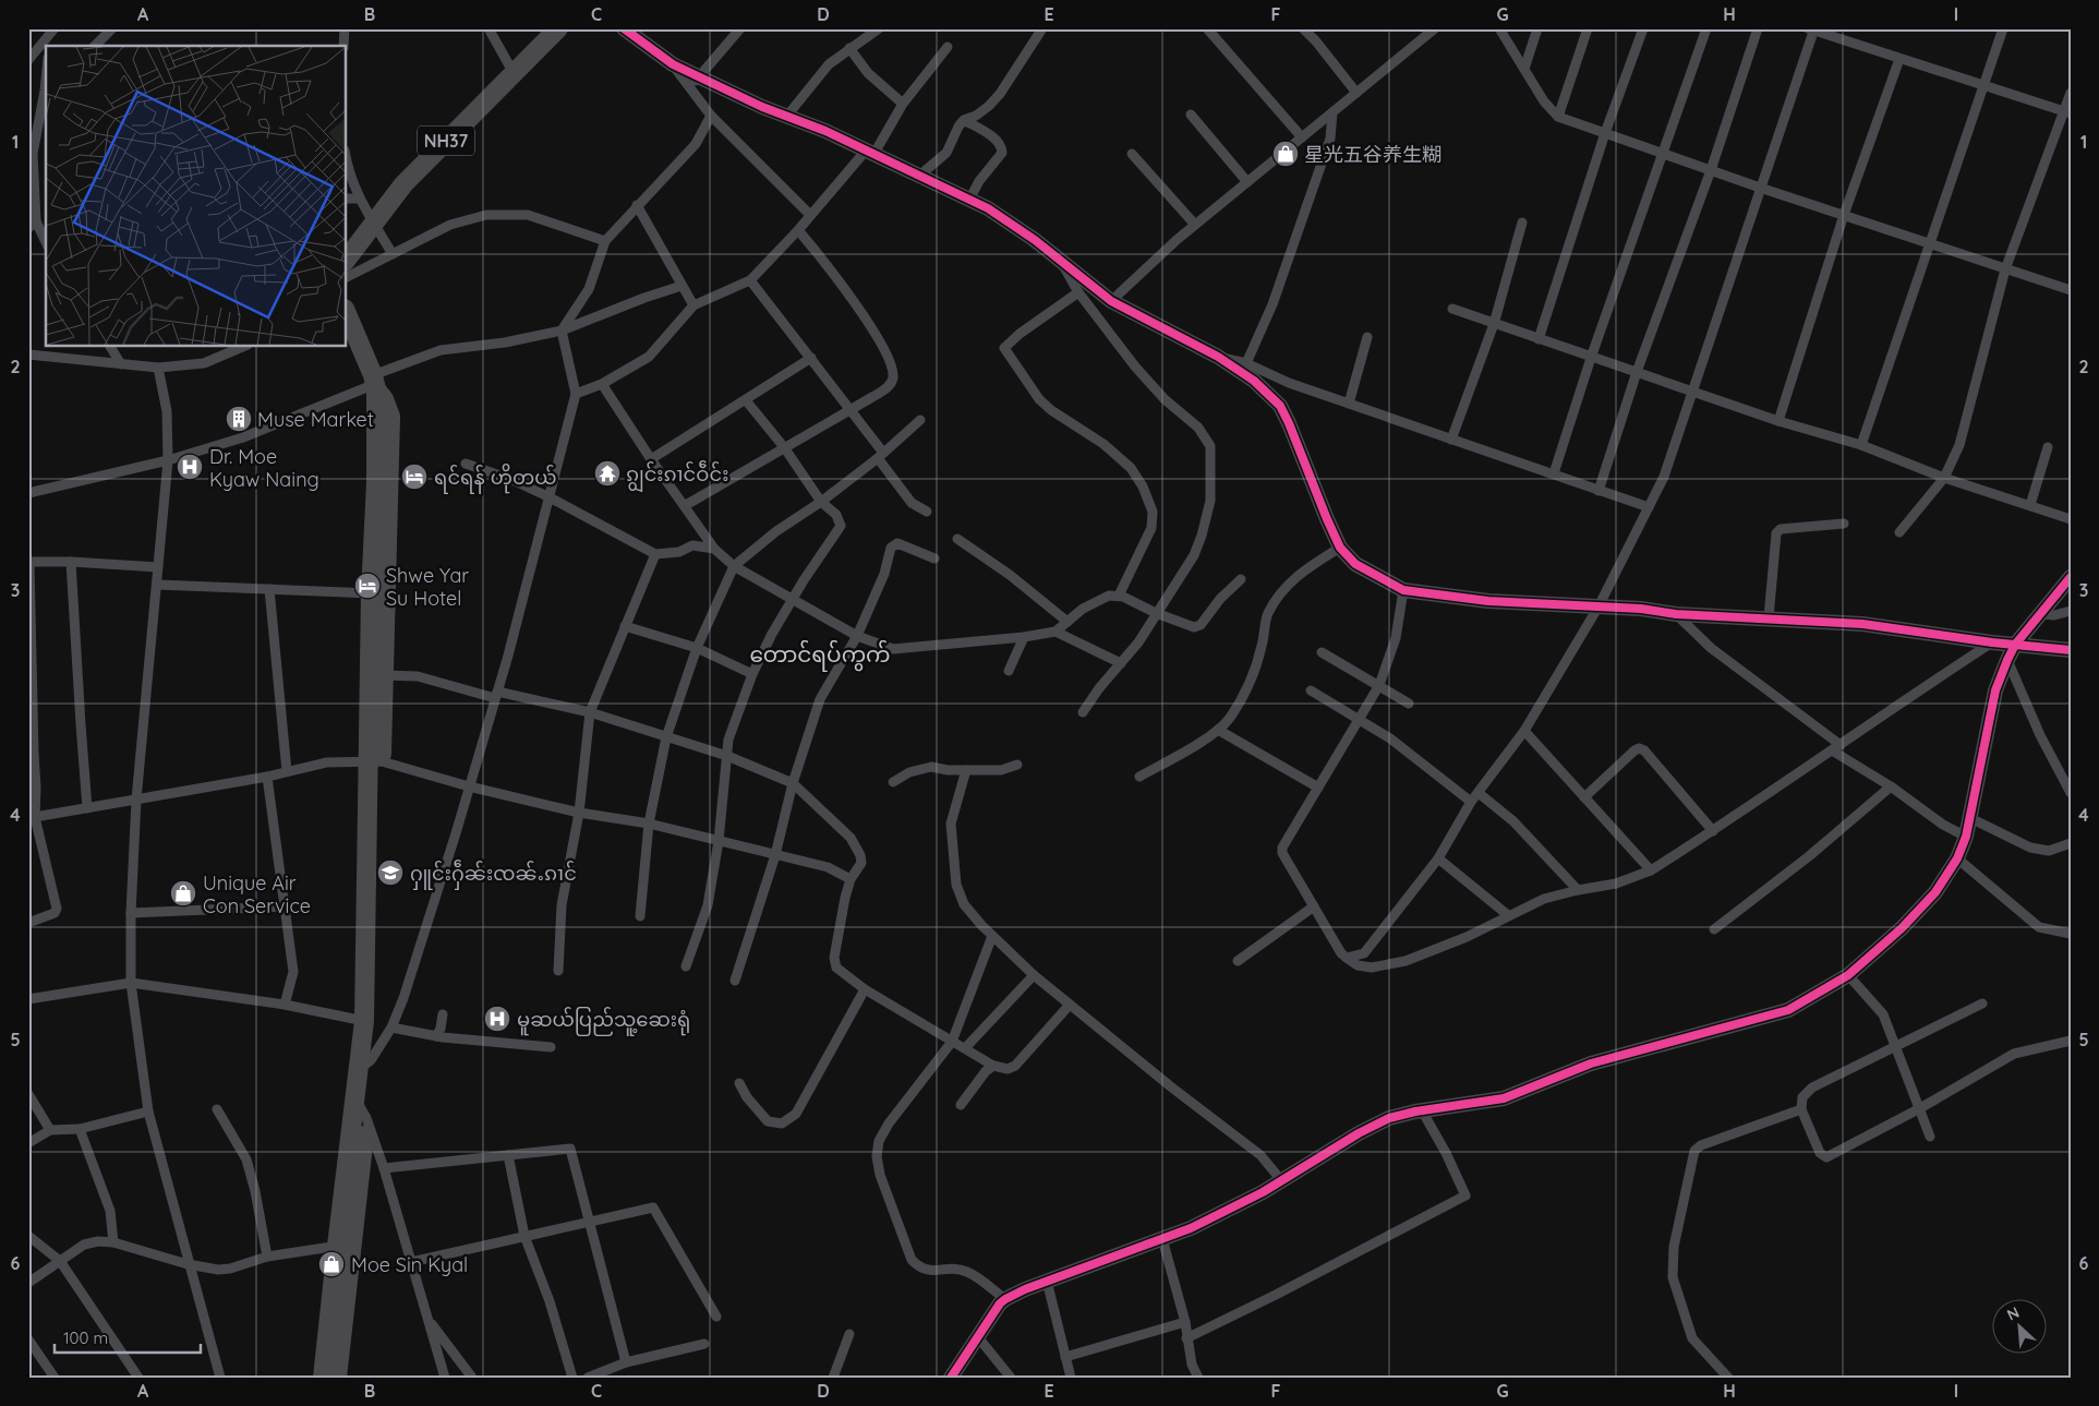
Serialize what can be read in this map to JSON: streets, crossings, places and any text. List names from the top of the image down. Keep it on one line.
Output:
{"streets":{"highway":["NH37"]},"districts":["တောင်ရပ်ကွက်"],"places":{"shop":["星光五谷养生糊","Unique Air Con Service","Moe Sin Kyal"],"building":["Muse Market"],"hospital":["Dr. Moe Kyaw Naing","မူဆယ်ပြည်သူ့ဆေးရုံ"],"temple":["ၵျွင်းၵၢင်ဝဵင်း"],"hotel":["ရင်ရန် ဟိုတယ်","Shwe Yar Su Hotel"],"school or university":["ႁူင်းႁဵၼ်းၸၼ်ႉၵၢင်"]},"scale_bar":"100 m","north":"top left","grid":{"columns":["A","B","C","D","E","F","G","H","I"],"rows":["1","2","3","4","5","6"]}}
